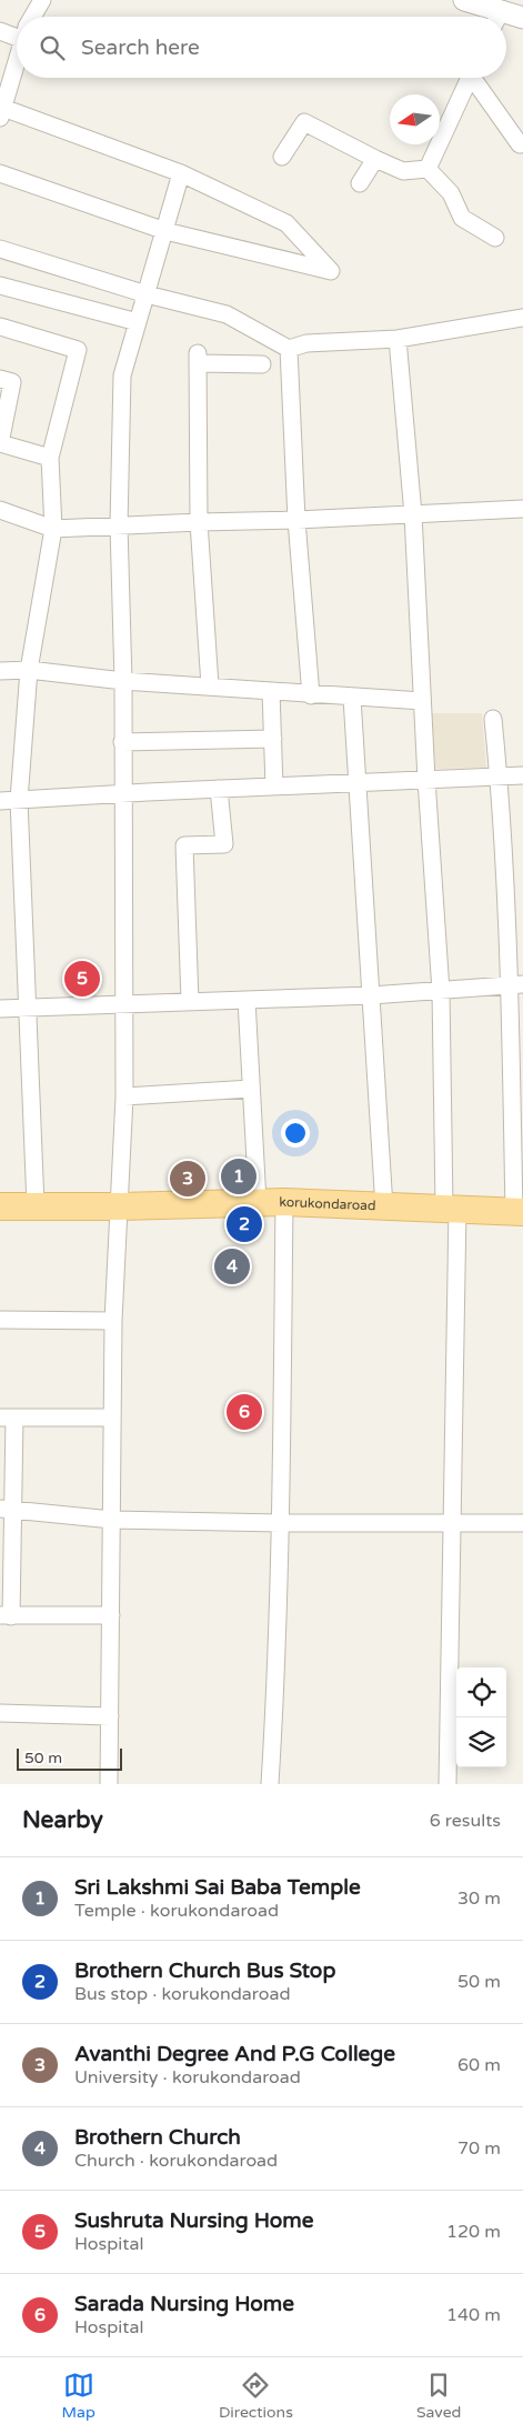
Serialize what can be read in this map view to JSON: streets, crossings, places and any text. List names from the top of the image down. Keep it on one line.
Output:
{"streets":{"main road":["korukondaroad"]},"scale_bar":"50 m","north":"left","page":{"search":"Search here","pins":["5","1","3","2","4","6"],"scale":"50 m","heading":["Nearby","6 results"],"list":[{"mark":"1","name":"Sri Lakshmi Sai Baba Temple","note":"Temple · korukondaroad","value":"30 m"},{"mark":"2","name":"Brothern Church Bus Stop","note":"Bus stop · korukondaroad","value":"50 m"},{"mark":"3","name":"Avanthi Degree And P.G College","note":"University · korukondaroad","value":"60 m"},{"mark":"4","name":"Brothern Church","note":"Church · korukondaroad","value":"70 m"},{"mark":"5","name":"Sushruta Nursing Home","note":"Hospital","value":"120 m"},{"mark":"6","name":"Sarada Nursing Home","note":"Hospital","value":"140 m"}],"nav":["Map","Directions","Saved"]}}
